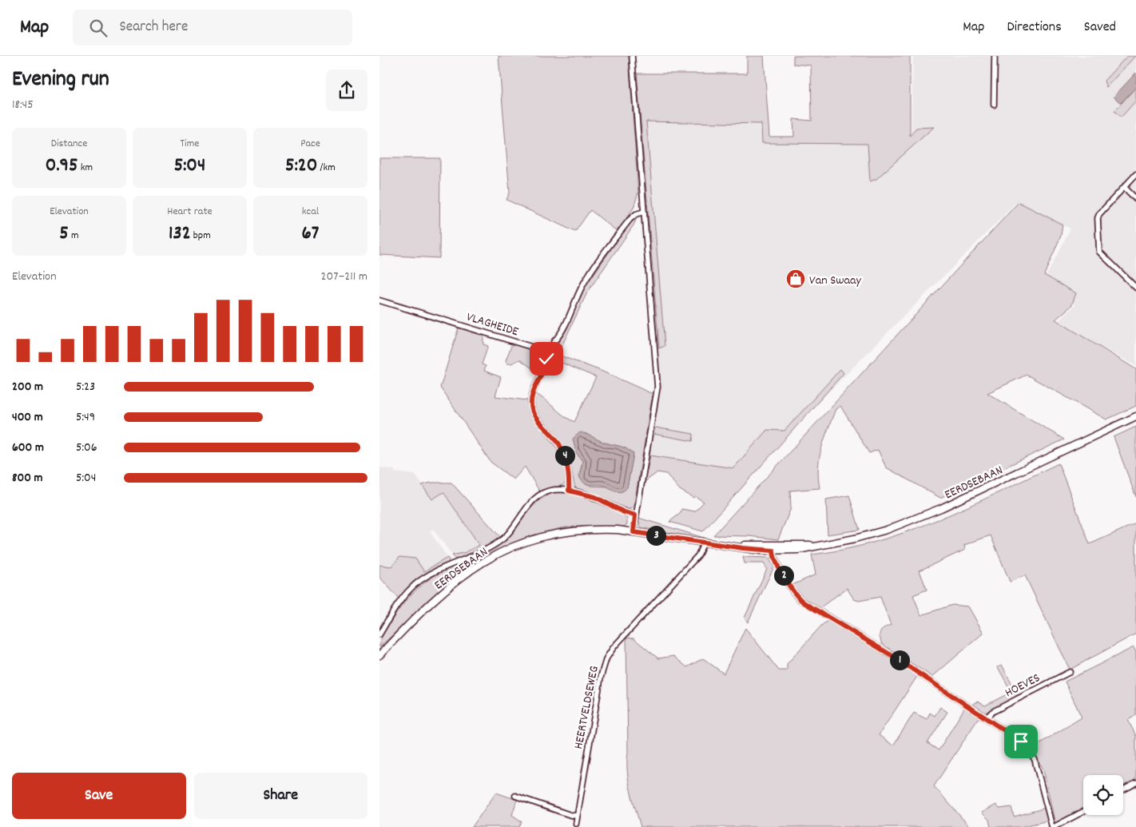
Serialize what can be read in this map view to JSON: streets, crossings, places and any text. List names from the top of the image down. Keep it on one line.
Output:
{"streets":{"main road":["EERDSEBAAN"],"street":["VLAGHEIDE","HOEVES","HEERTVELDSEWEG"]},"crossings":[["EERDSEBAAN","HEERTVELDSEWEG"]],"places":{"shop":["Van Swaay"]},"page":{"header":"Map","search":"Search here","nav":["Map","Directions","Saved"],"heading":["Evening run","18:45"],"stats":[["Distance","0.95 km"],["Time","5:04"],["Pace","5:20 /km"],["Elevation","5 m"],["Heart rate","132 bpm"],["kcal","67"]],"chart":["Elevation","207–211 m"],"list":[{"name":"200 m","note":"5:23"},{"name":"400 m","note":"5:49"},{"name":"600 m","note":"5:06"},{"name":"800 m","note":"5:04"}],"pins":["4","3","2","1"],"buttons":["Save","Share"]}}
